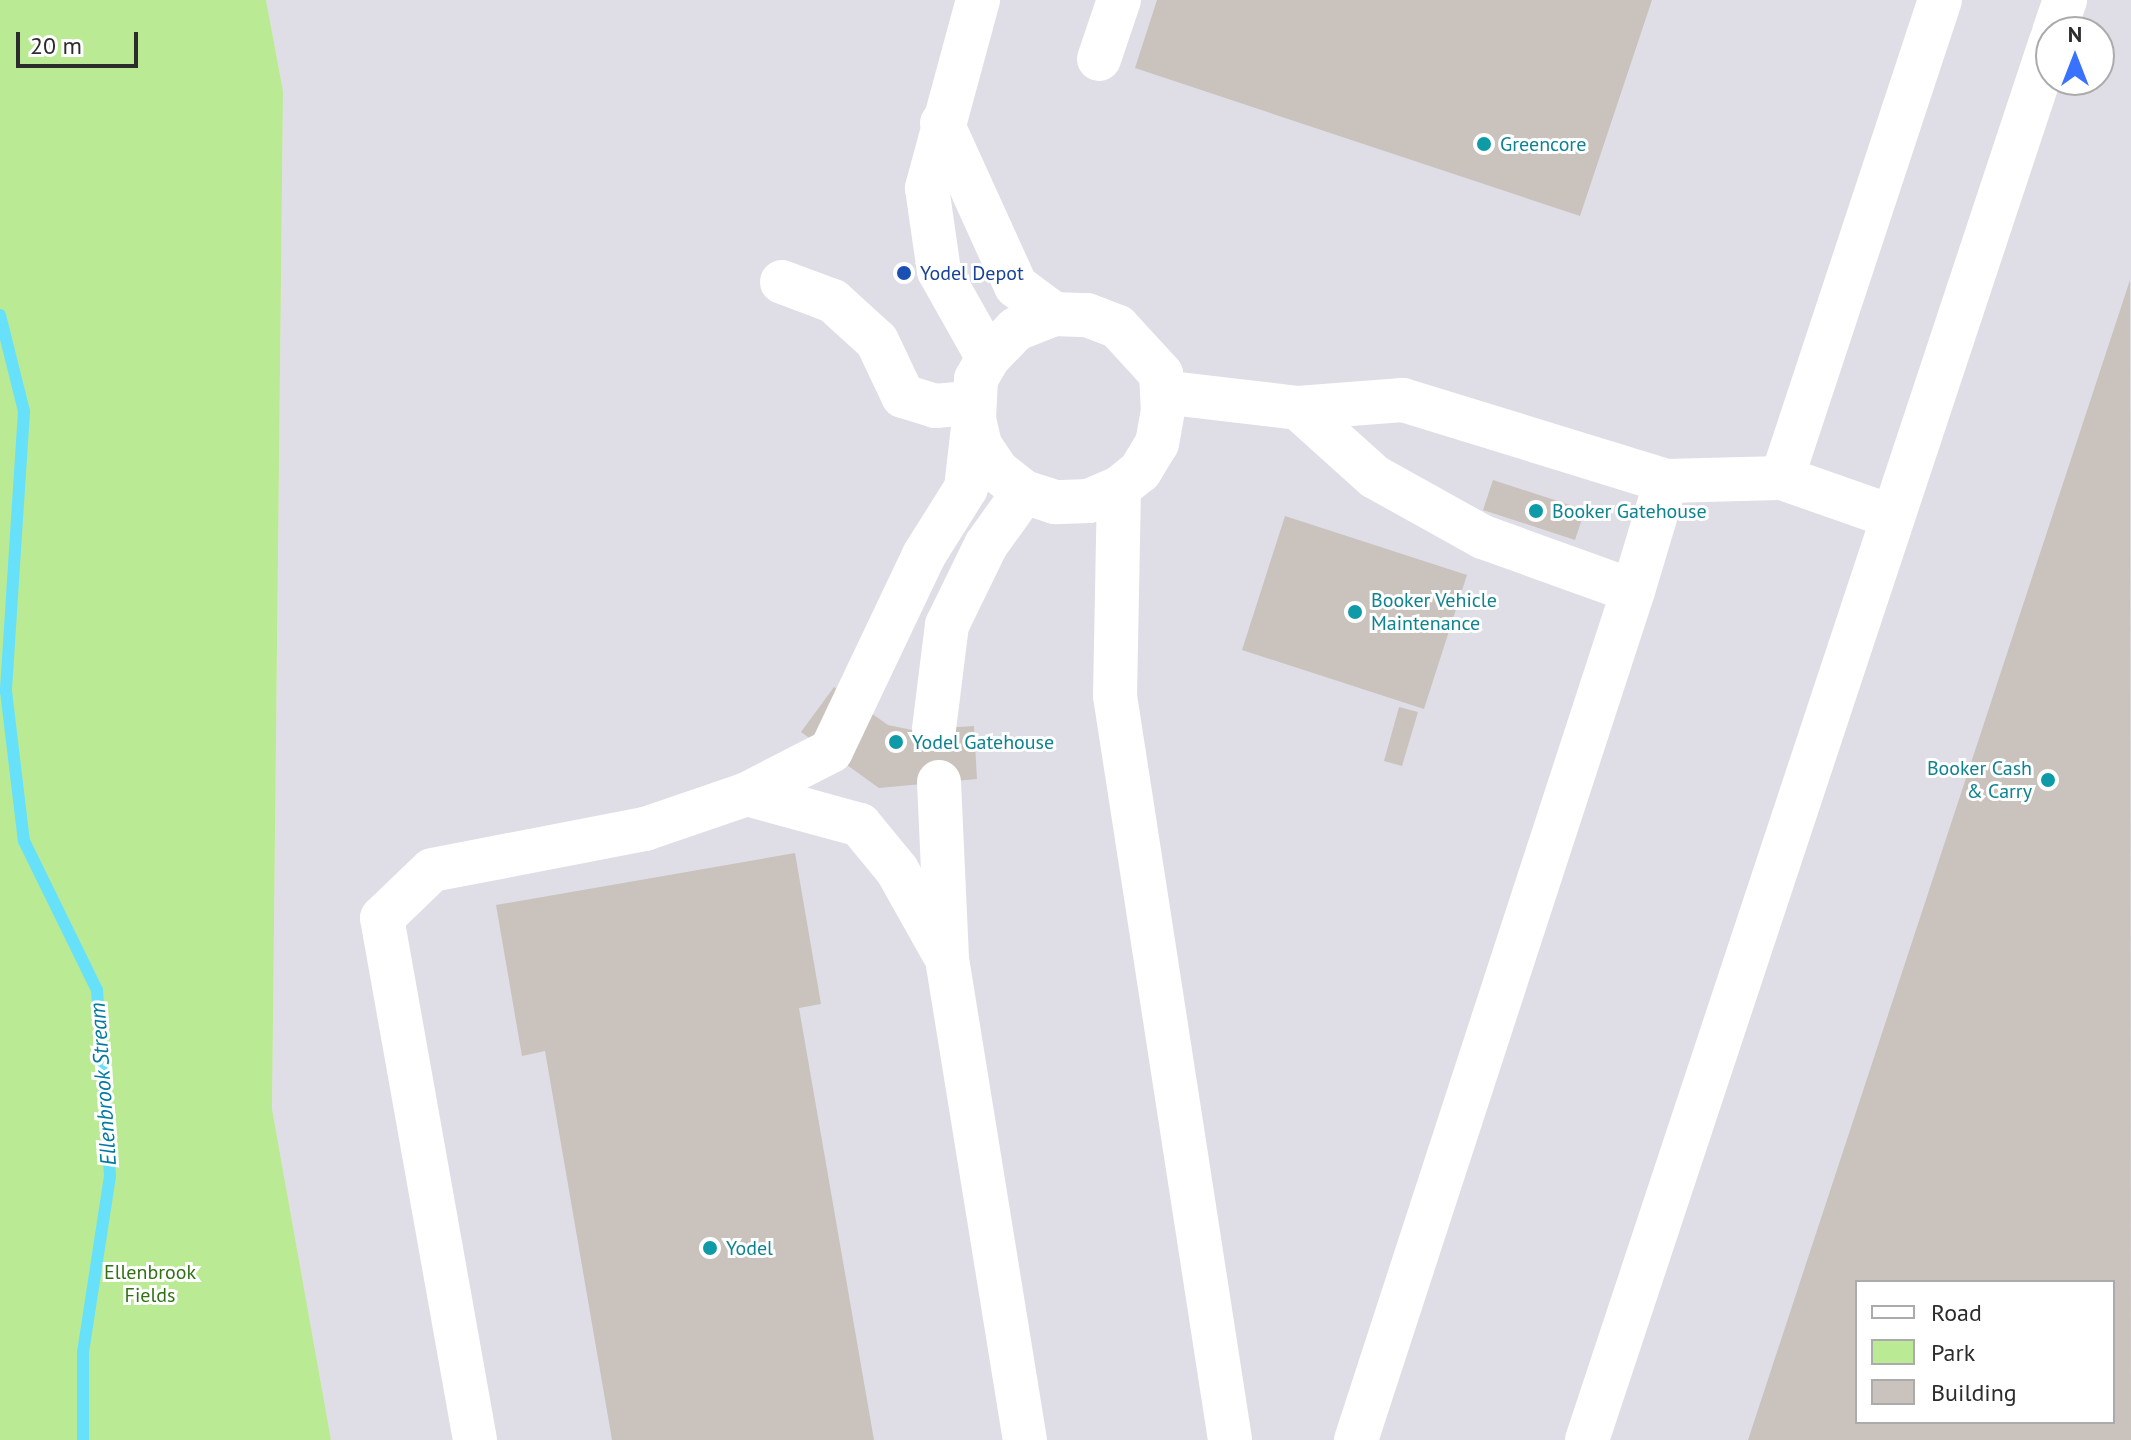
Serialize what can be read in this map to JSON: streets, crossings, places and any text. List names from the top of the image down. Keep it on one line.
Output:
{"water":["Ellenbrook Stream"],"parks":["Ellenbrook Fields"],"places":["Greencore","Yodel Depot","Booker Gatehouse","Booker Vehicle Maintenance","Yodel Gatehouse","Booker Cash & Carry","Yodel"],"legend":["Road","Park","Building"],"scale_bar":"20 m","north":"top"}
